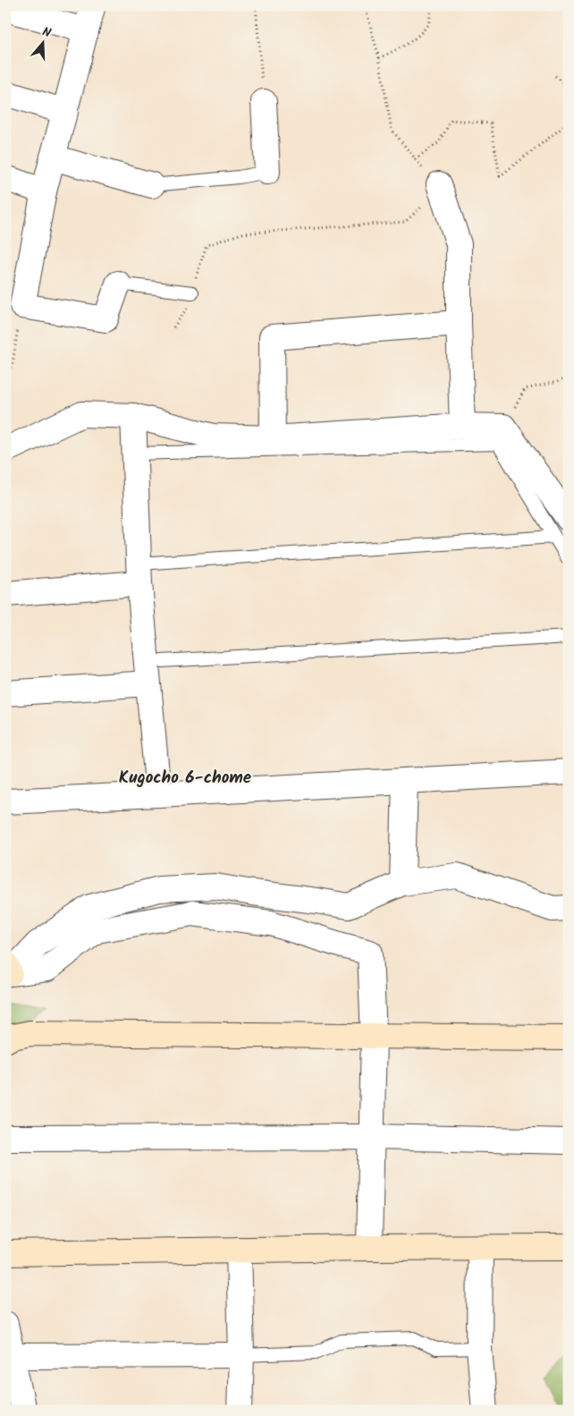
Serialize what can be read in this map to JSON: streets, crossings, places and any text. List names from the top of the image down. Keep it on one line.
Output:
{"districts":["Kugocho 6-chome"],"north":"top"}
